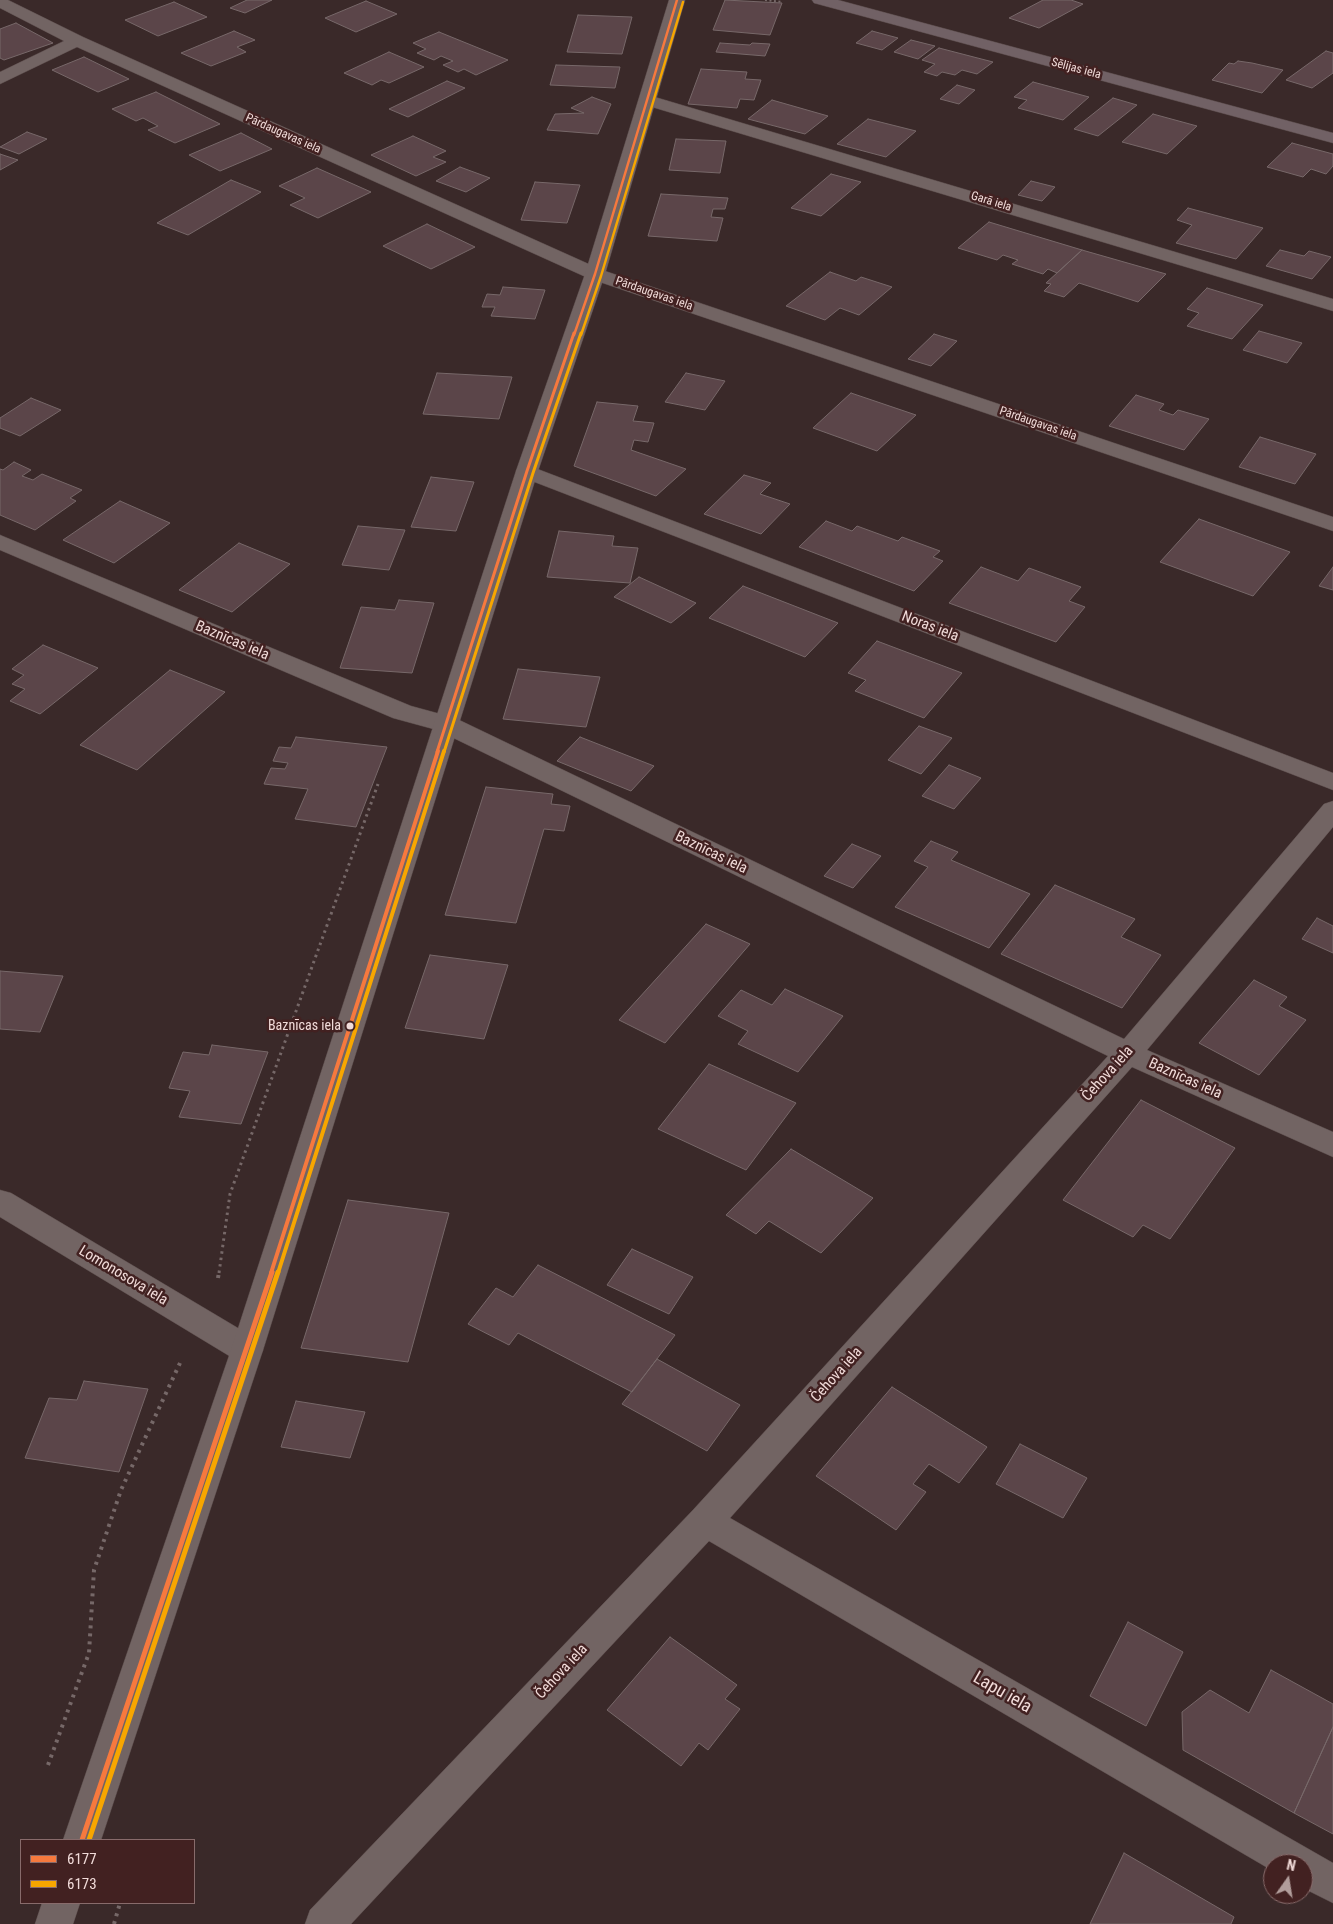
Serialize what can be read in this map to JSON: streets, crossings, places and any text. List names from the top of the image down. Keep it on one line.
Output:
{"streets":{"main road":["Sēlijas iela"],"street":["Pārdaugavas iela","Garā iela","Noras iela","Baznīcas iela","Čehova iela","Lomonosova iela","Lapu iela"]},"crossings":[["Baznīcas iela","Čehova iela"],["Čehova iela","Lapu iela"]],"places":["Baznīcas iela"],"lines":["transit line 6177","transit line 6173"],"legend":["6177","6173"],"north":"top"}
